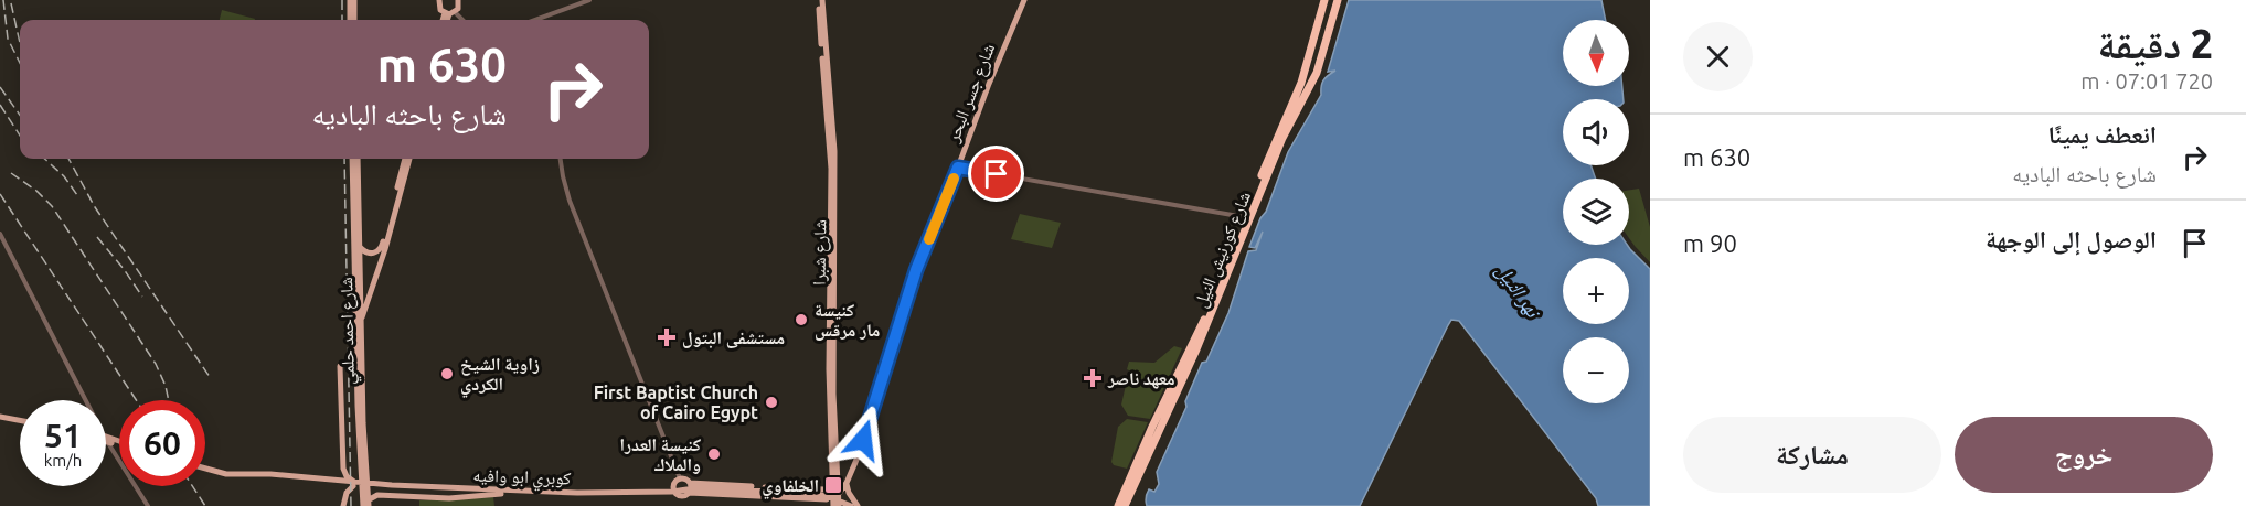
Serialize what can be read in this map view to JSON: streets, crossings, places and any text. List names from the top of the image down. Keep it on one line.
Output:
{"streets":{"highway":["شارع كورنيش النيل"],"main road":["شارع جسر البحر","شارع شبرا","شارع احمد حلمي","كوبري ابو وافيه"]},"crossings":[["شارع جسر البحر","شارع شبرا"]],"water":["نهر النيل"],"places":{"other":["كنيسة مار مرقس","زاوية الشيخ الكردي","First Baptist Church of Cairo Egypt","كنيسة العدرا والملاك"],"health":["مستشفى البتول","معهد ناصر"],"transit":["الخلفاوي"]},"north":"bottom","page":{"heading":["2 دقيقة","720 m · 07:01"],"map_buttons":["+","−"],"turn":["630 m","شارع باحثه الباديه"],"list":[{"name":"انعطف يمينًا","note":"شارع باحثه الباديه","value":"630 m"},{"name":"الوصول إلى الوجهة","value":"90 m"}],"speed":"51 km/h","limit":"60","buttons":["خروج","مشاركة"]}}
